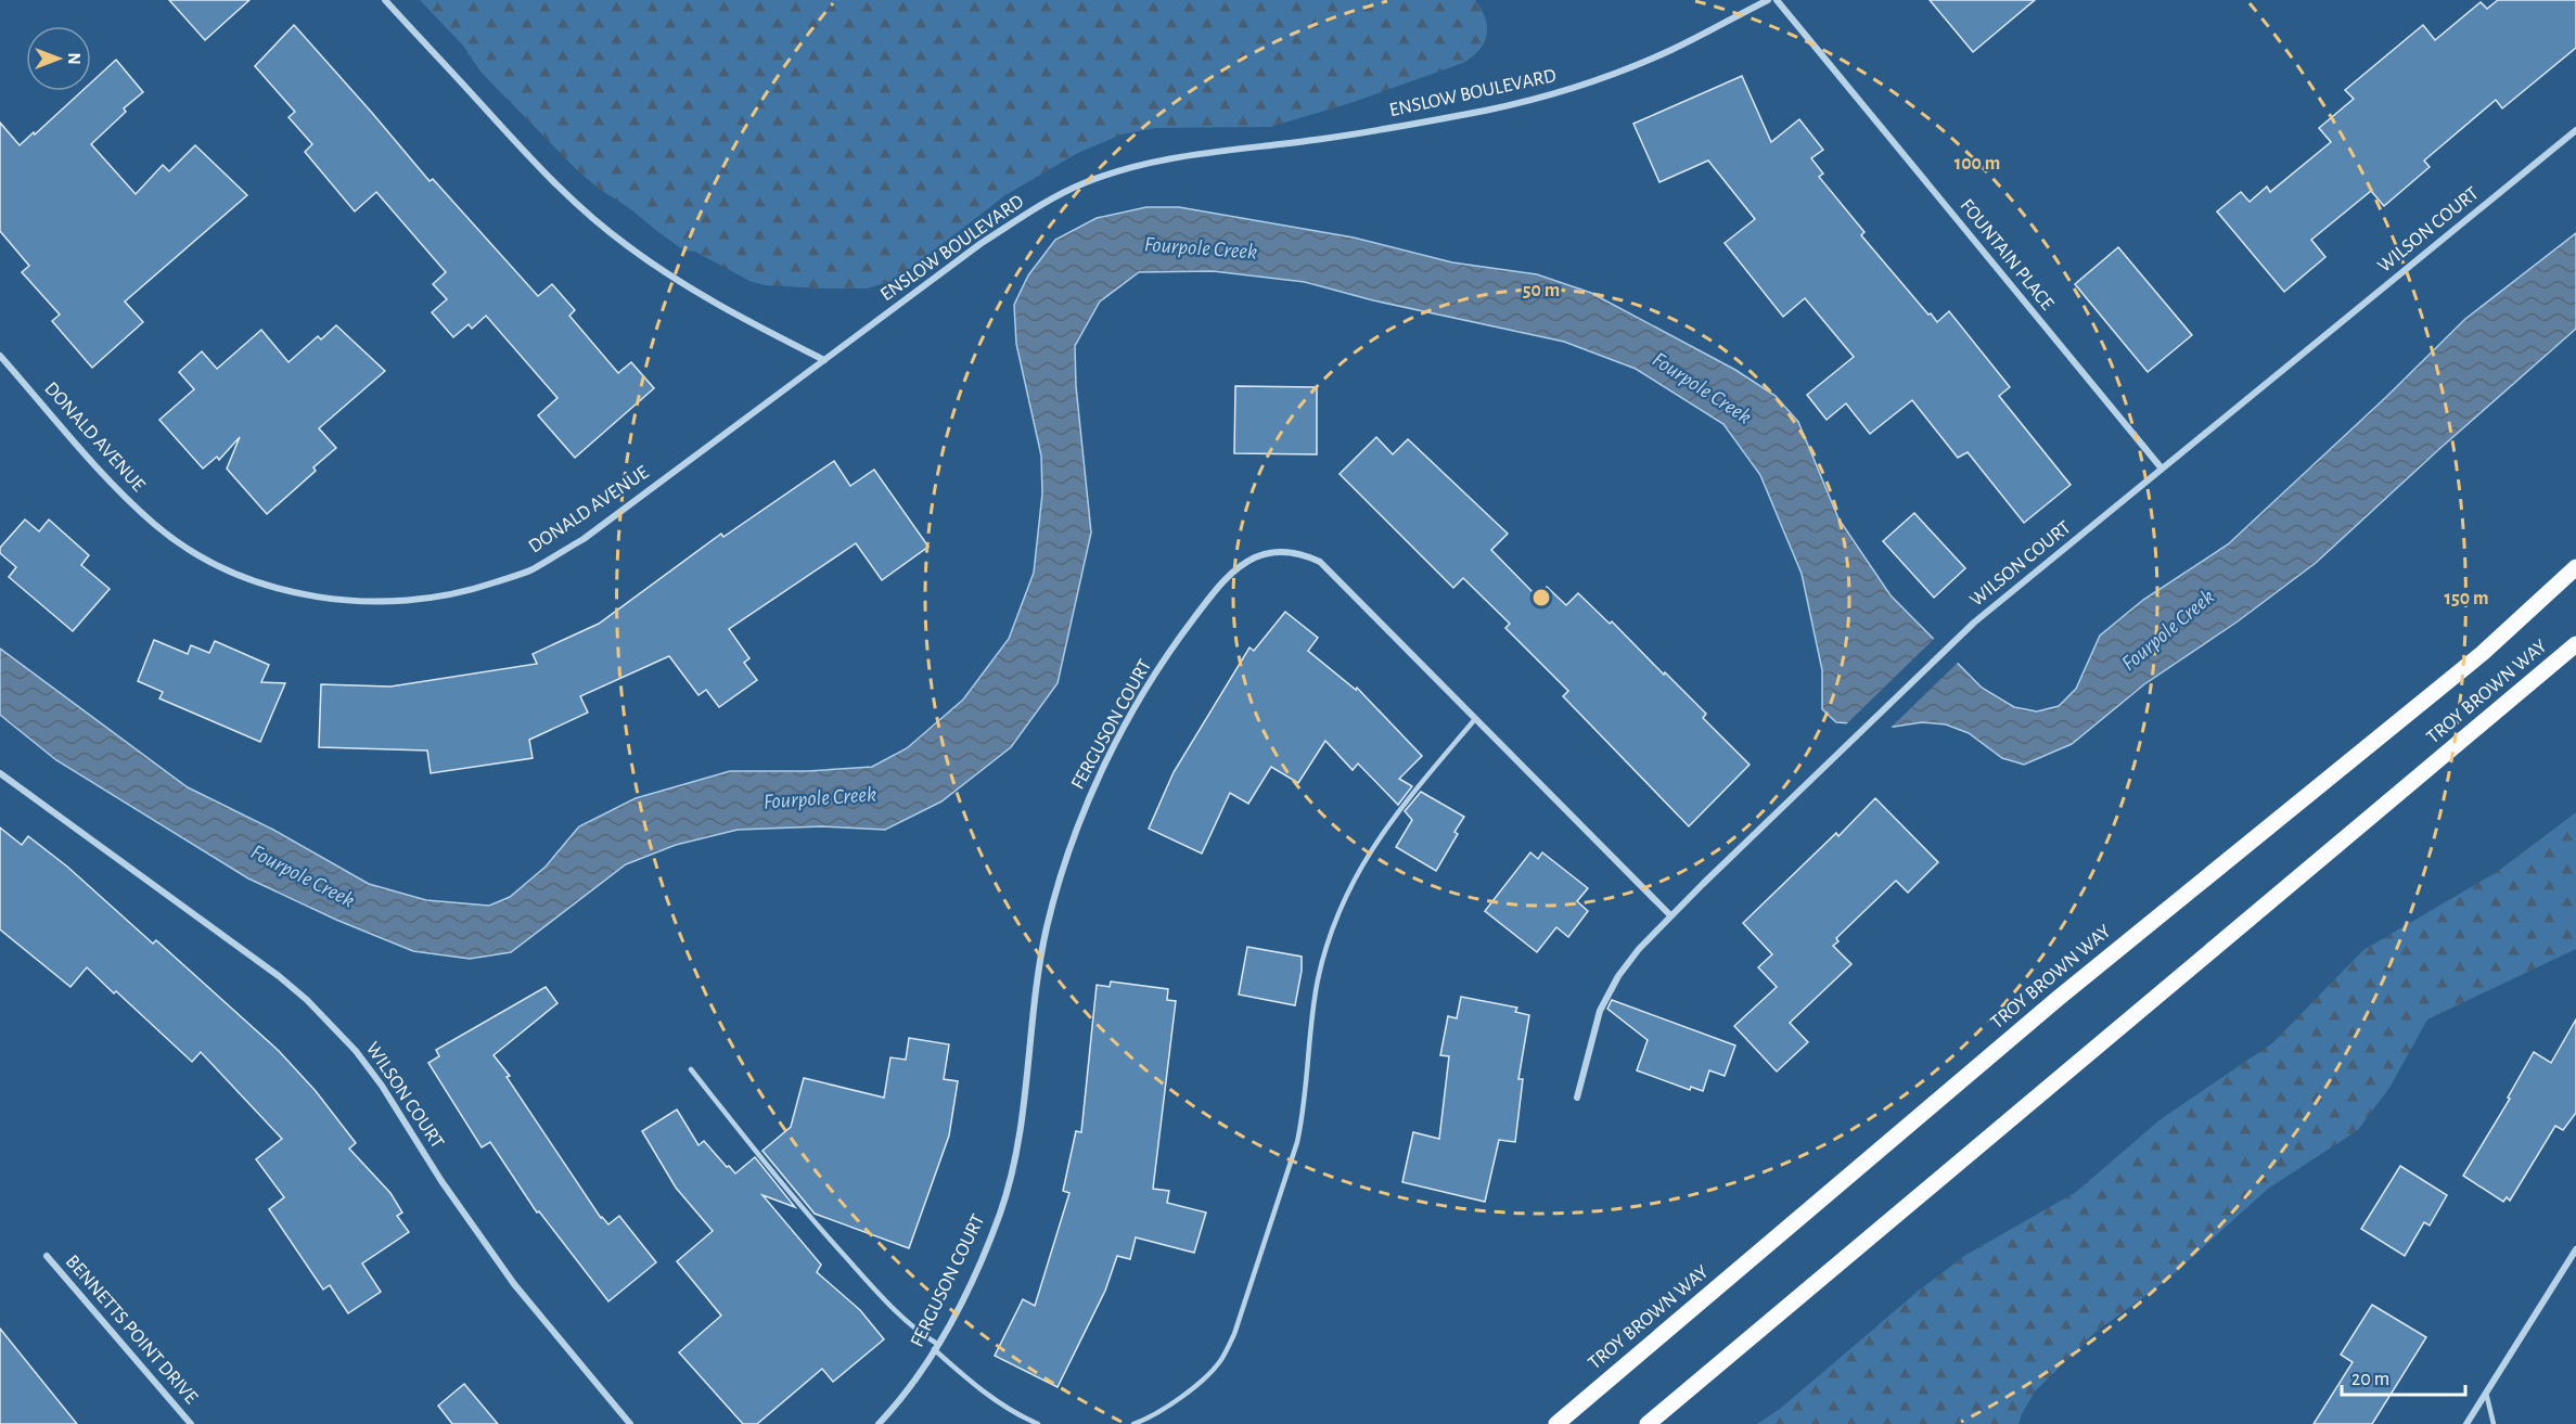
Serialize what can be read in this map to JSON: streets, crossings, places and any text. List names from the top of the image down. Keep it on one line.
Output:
{"streets":{"main road":["TROY BROWN WAY"],"street":["ENSLOW BOULEVARD","WILSON COURT","FOUNTAIN PLACE","DONALD AVENUE","FERGUSON COURT","BENNETTS POINT DRIVE"]},"crossings":[["ENSLOW BOULEVARD","DONALD AVENUE"],["WILSON COURT","FOUNTAIN PLACE"],["WILSON COURT","FERGUSON COURT"]],"water":["Fourpole Creek"],"scale_bar":"20 m","north":"right","rings":["100 m","50 m","150 m"]}
